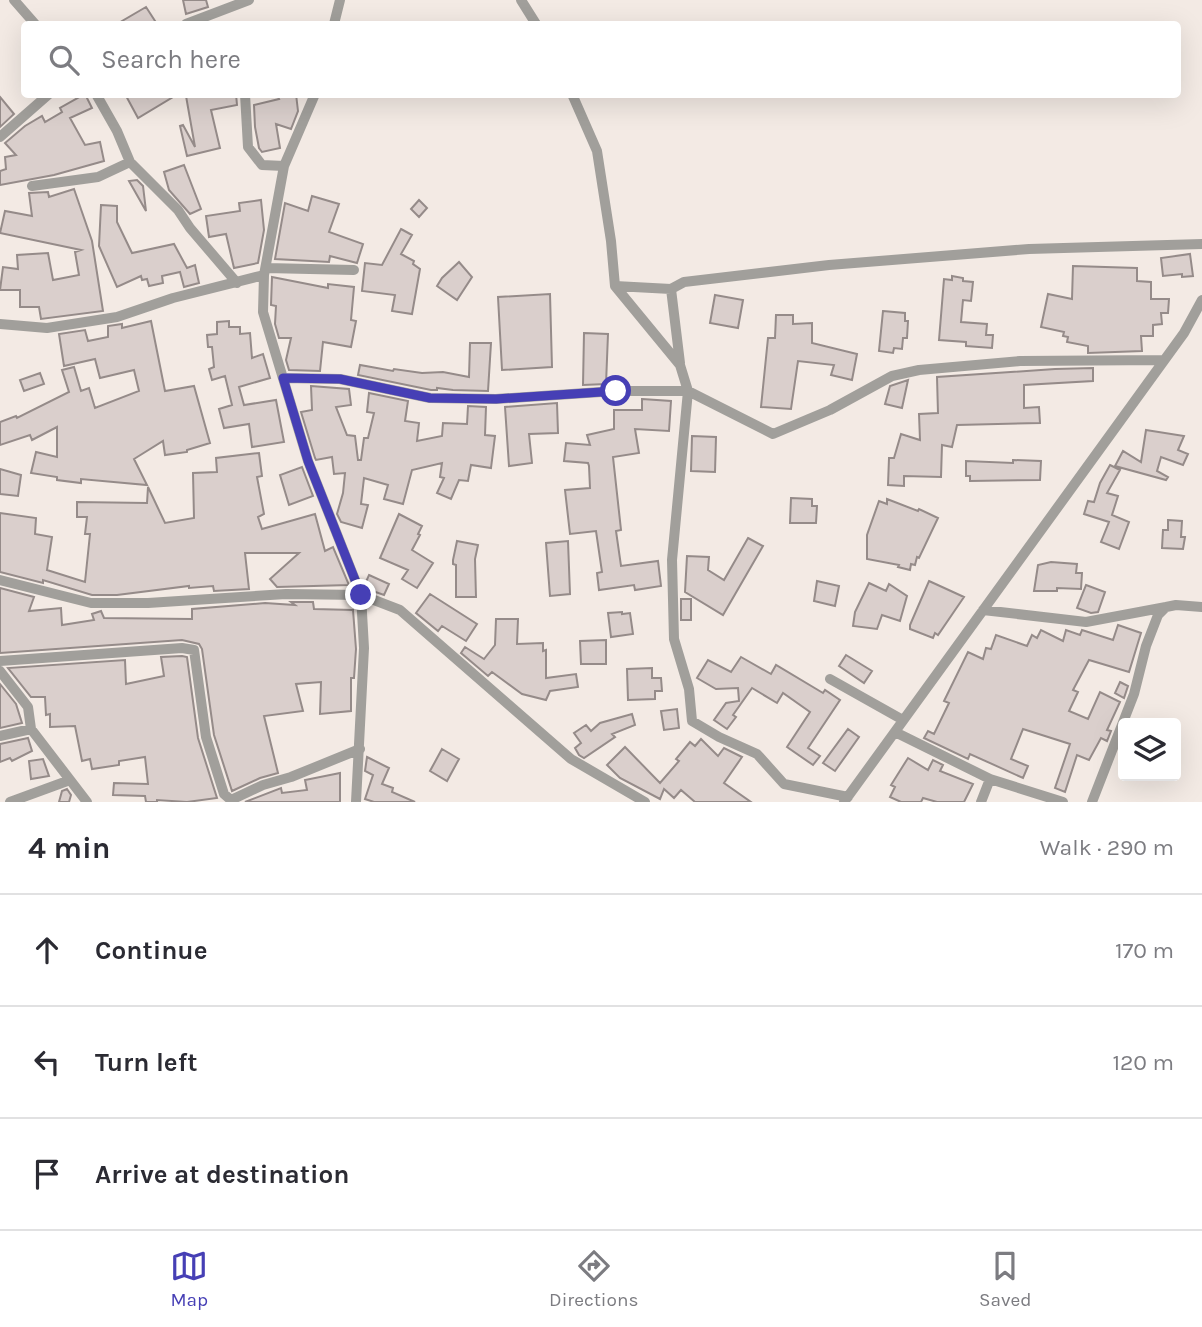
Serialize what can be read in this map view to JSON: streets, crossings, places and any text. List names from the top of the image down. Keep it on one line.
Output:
{"page":{"search":"Search here","heading":["4 min","Walk · 290 m"],"list":[["Continue","170 m"],["Turn left","120 m"],"Arrive at destination"],"nav":["Map","Directions","Saved"]}}
